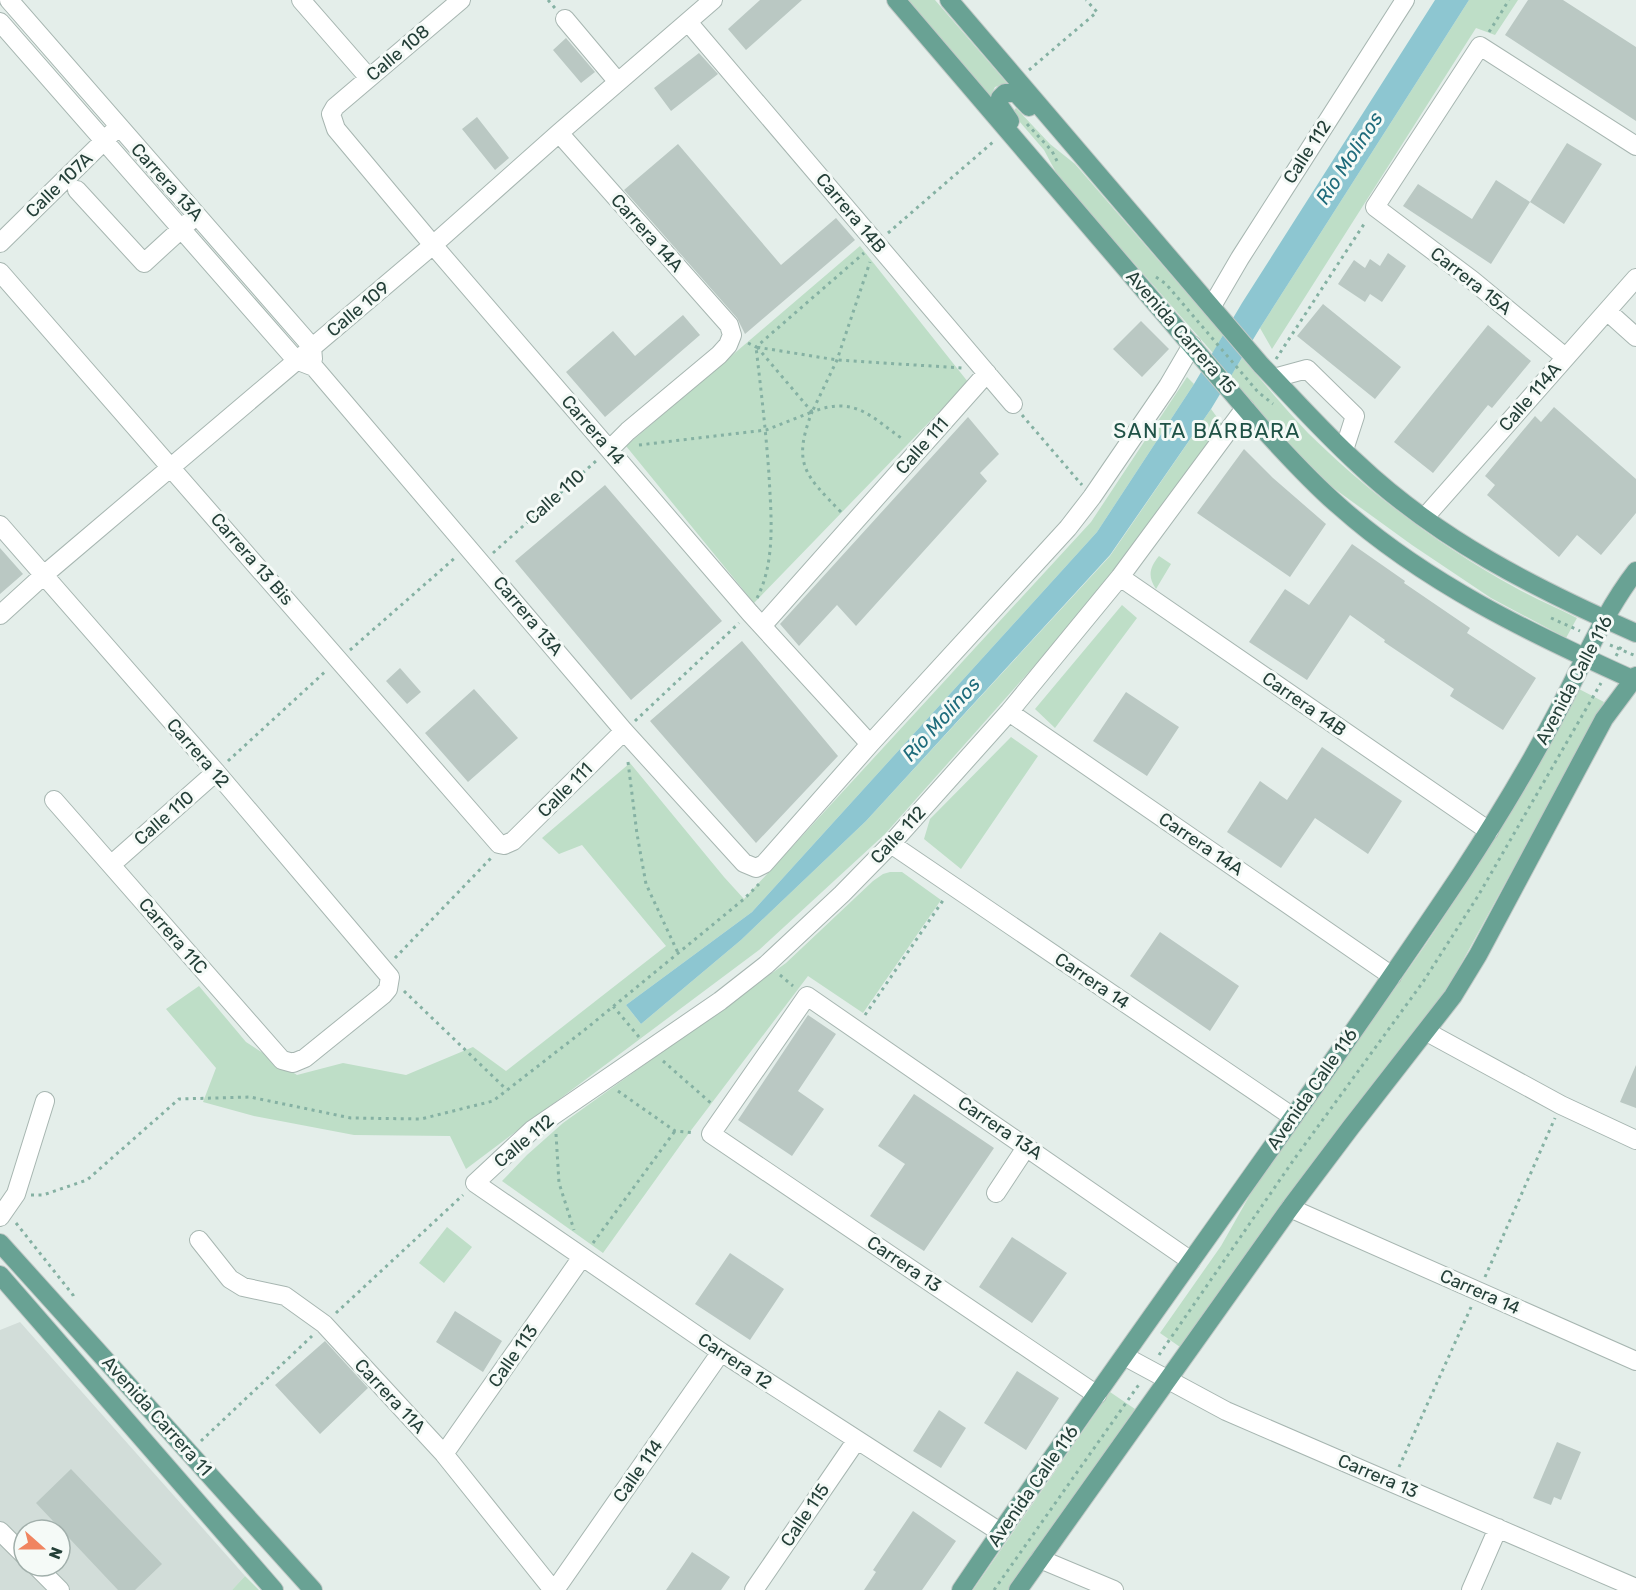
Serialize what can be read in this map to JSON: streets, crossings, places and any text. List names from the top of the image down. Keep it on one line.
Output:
{"streets":{"main road":["Avenida Carrera 15","Avenida Calle 116","Avenida Carrera 11"],"street":["Calle 108","Calle 112","Carrera 13A","Calle 107A","Carrera 14B","Carrera 14A","Carrera 15A","Calle 109","Calle 114A","Carrera 14","Calle 111","Calle 110","Carrera 13 Bis","Carrera 12","Carrera 11C","Carrera 13","Calle 113","Carrera 11A","Calle 114","Calle 115"]},"crossings":[["Calle 108","Carrera 14"],["Calle 112","Carrera 14B"],["Calle 112","Carrera 14A"],["Calle 112","Avenida Carrera 15"],["Calle 112","Carrera 14"],["Calle 112","Carrera 12"],["Carrera 13A","Calle 107A"],["Carrera 13A","Calle 109"],["Carrera 13A","Carrera 14"],["Carrera 13A","Calle 111"],["Carrera 13A","Calle 110"],["Carrera 13A","Avenida Calle 116"],["Carrera 14B","Calle 109"],["Carrera 14B","Calle 111"],["Carrera 14B","Avenida Calle 116"],["Carrera 14A","Calle 109"],["Carrera 14A","Carrera 14"],["Carrera 14A","Calle 110"],["Carrera 14A","Avenida Calle 116"],["Carrera 15A","Calle 114A"],["Calle 109","Carrera 14"],["Calle 109","Carrera 13 Bis"],["Calle 109","Carrera 12"],["Avenida Carrera 15","Avenida Calle 116"],["Carrera 14","Calle 111"],["Carrera 14","Calle 110"],["Carrera 14","Avenida Calle 116"],["Calle 111","Carrera 13 Bis"],["Calle 110","Carrera 12"],["Calle 110","Carrera 11C"],["Avenida Calle 116","Carrera 12"],["Avenida Calle 116","Carrera 13"],["Carrera 12","Carrera 11C"],["Carrera 12","Calle 113"],["Carrera 12","Calle 114"],["Carrera 12","Calle 115"],["Calle 113","Carrera 11A"],["Carrera 11A","Calle 114"]],"districts":["SANTA BÁRBARA"],"water":["Río Molinos"],"north":"right"}
